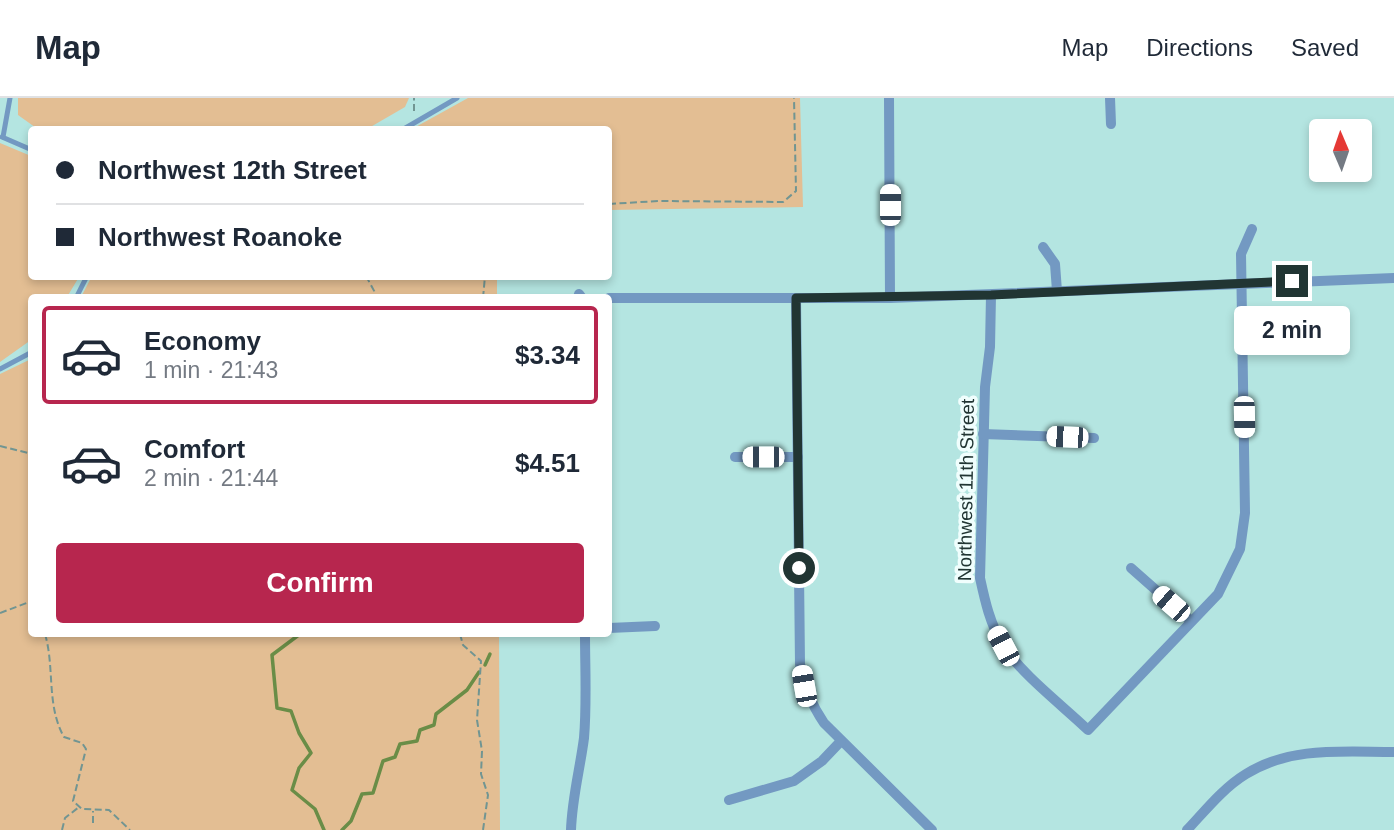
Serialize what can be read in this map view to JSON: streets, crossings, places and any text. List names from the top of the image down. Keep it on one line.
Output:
{"streets":{"street":["Northwest 11th Street"]},"north":"top","page":{"header":"Map","nav":["Map","Directions","Saved"],"banner":["Northwest 12th Street","Northwest Roanoke"],"bubble":"2 min","list":[{"name":"Economy","note":"1 min · 21:43","value":"$3.34"},{"name":"Comfort","note":"2 min · 21:44","value":"$4.51"}],"buttons":"Confirm"}}
